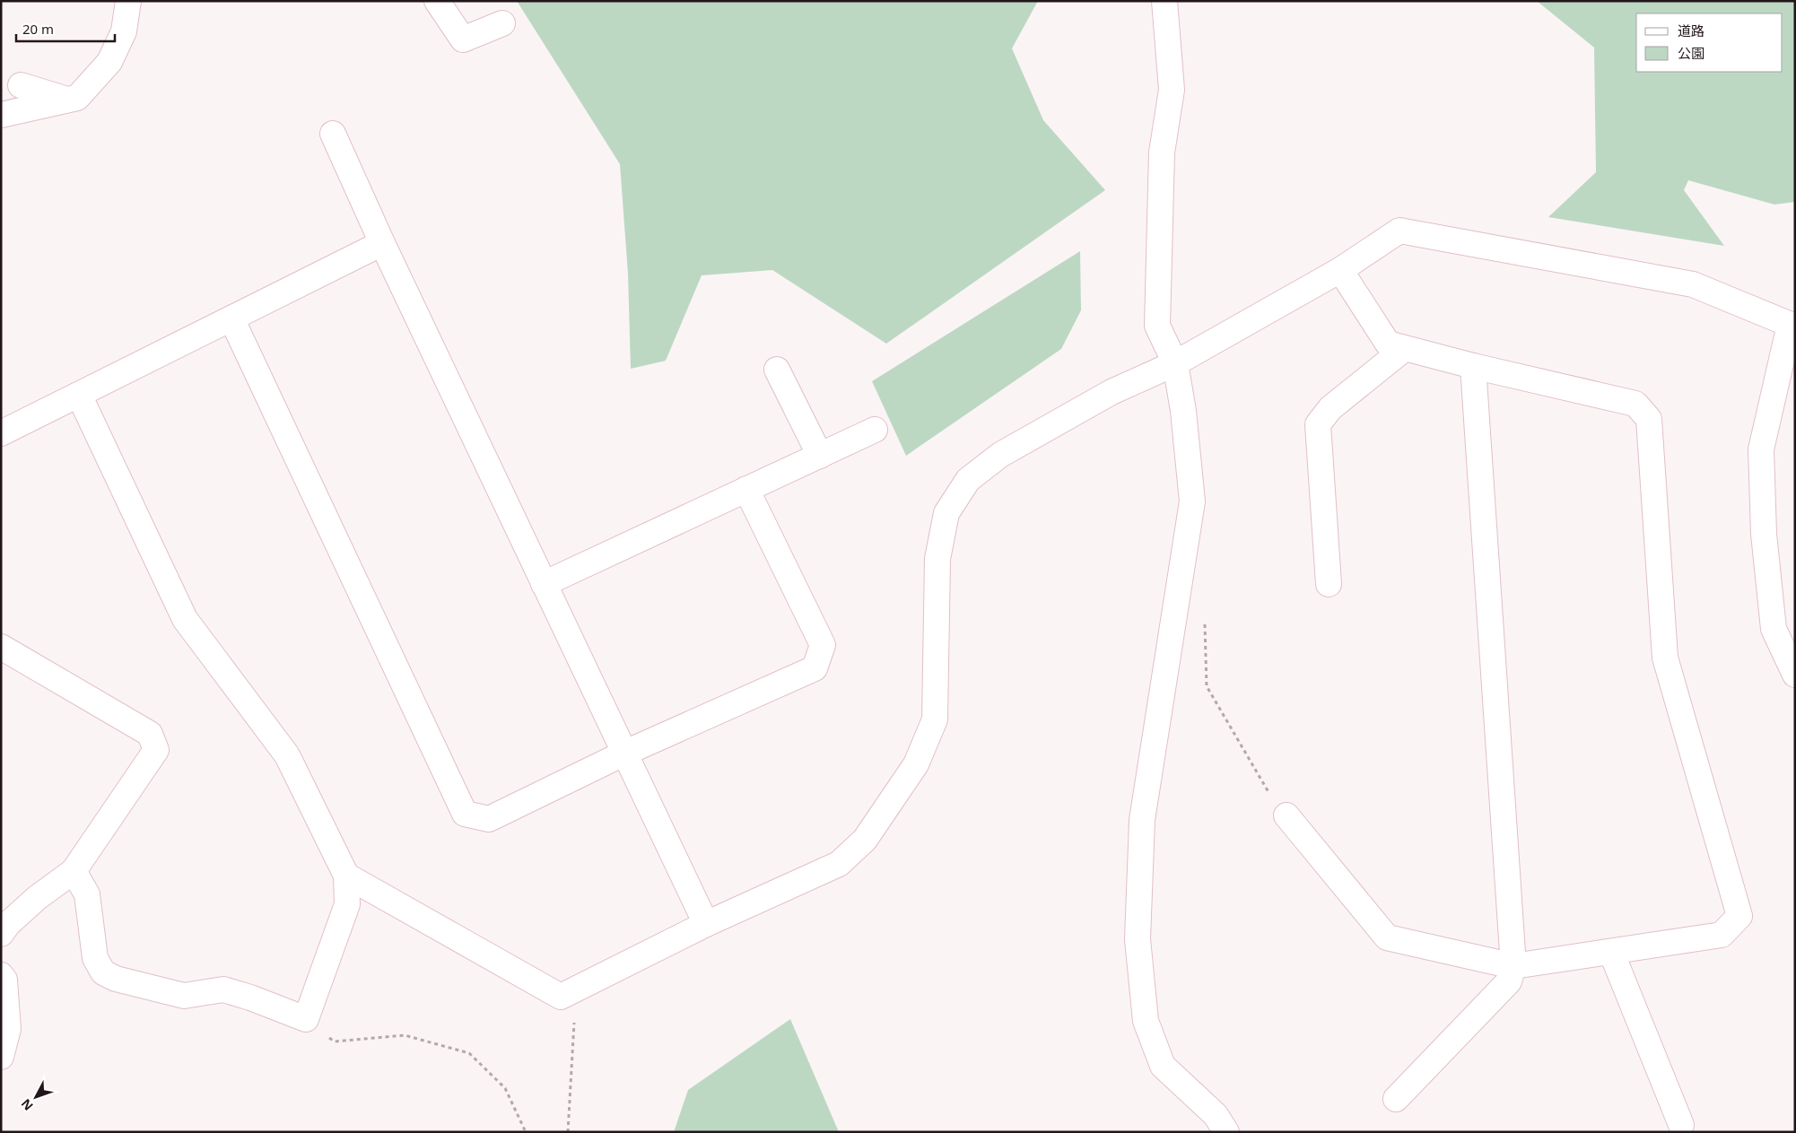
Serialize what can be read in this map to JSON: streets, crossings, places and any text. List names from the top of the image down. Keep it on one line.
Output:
{"legend":["道路","公園"],"scale_bar":"20 m","north":"bottom left"}
